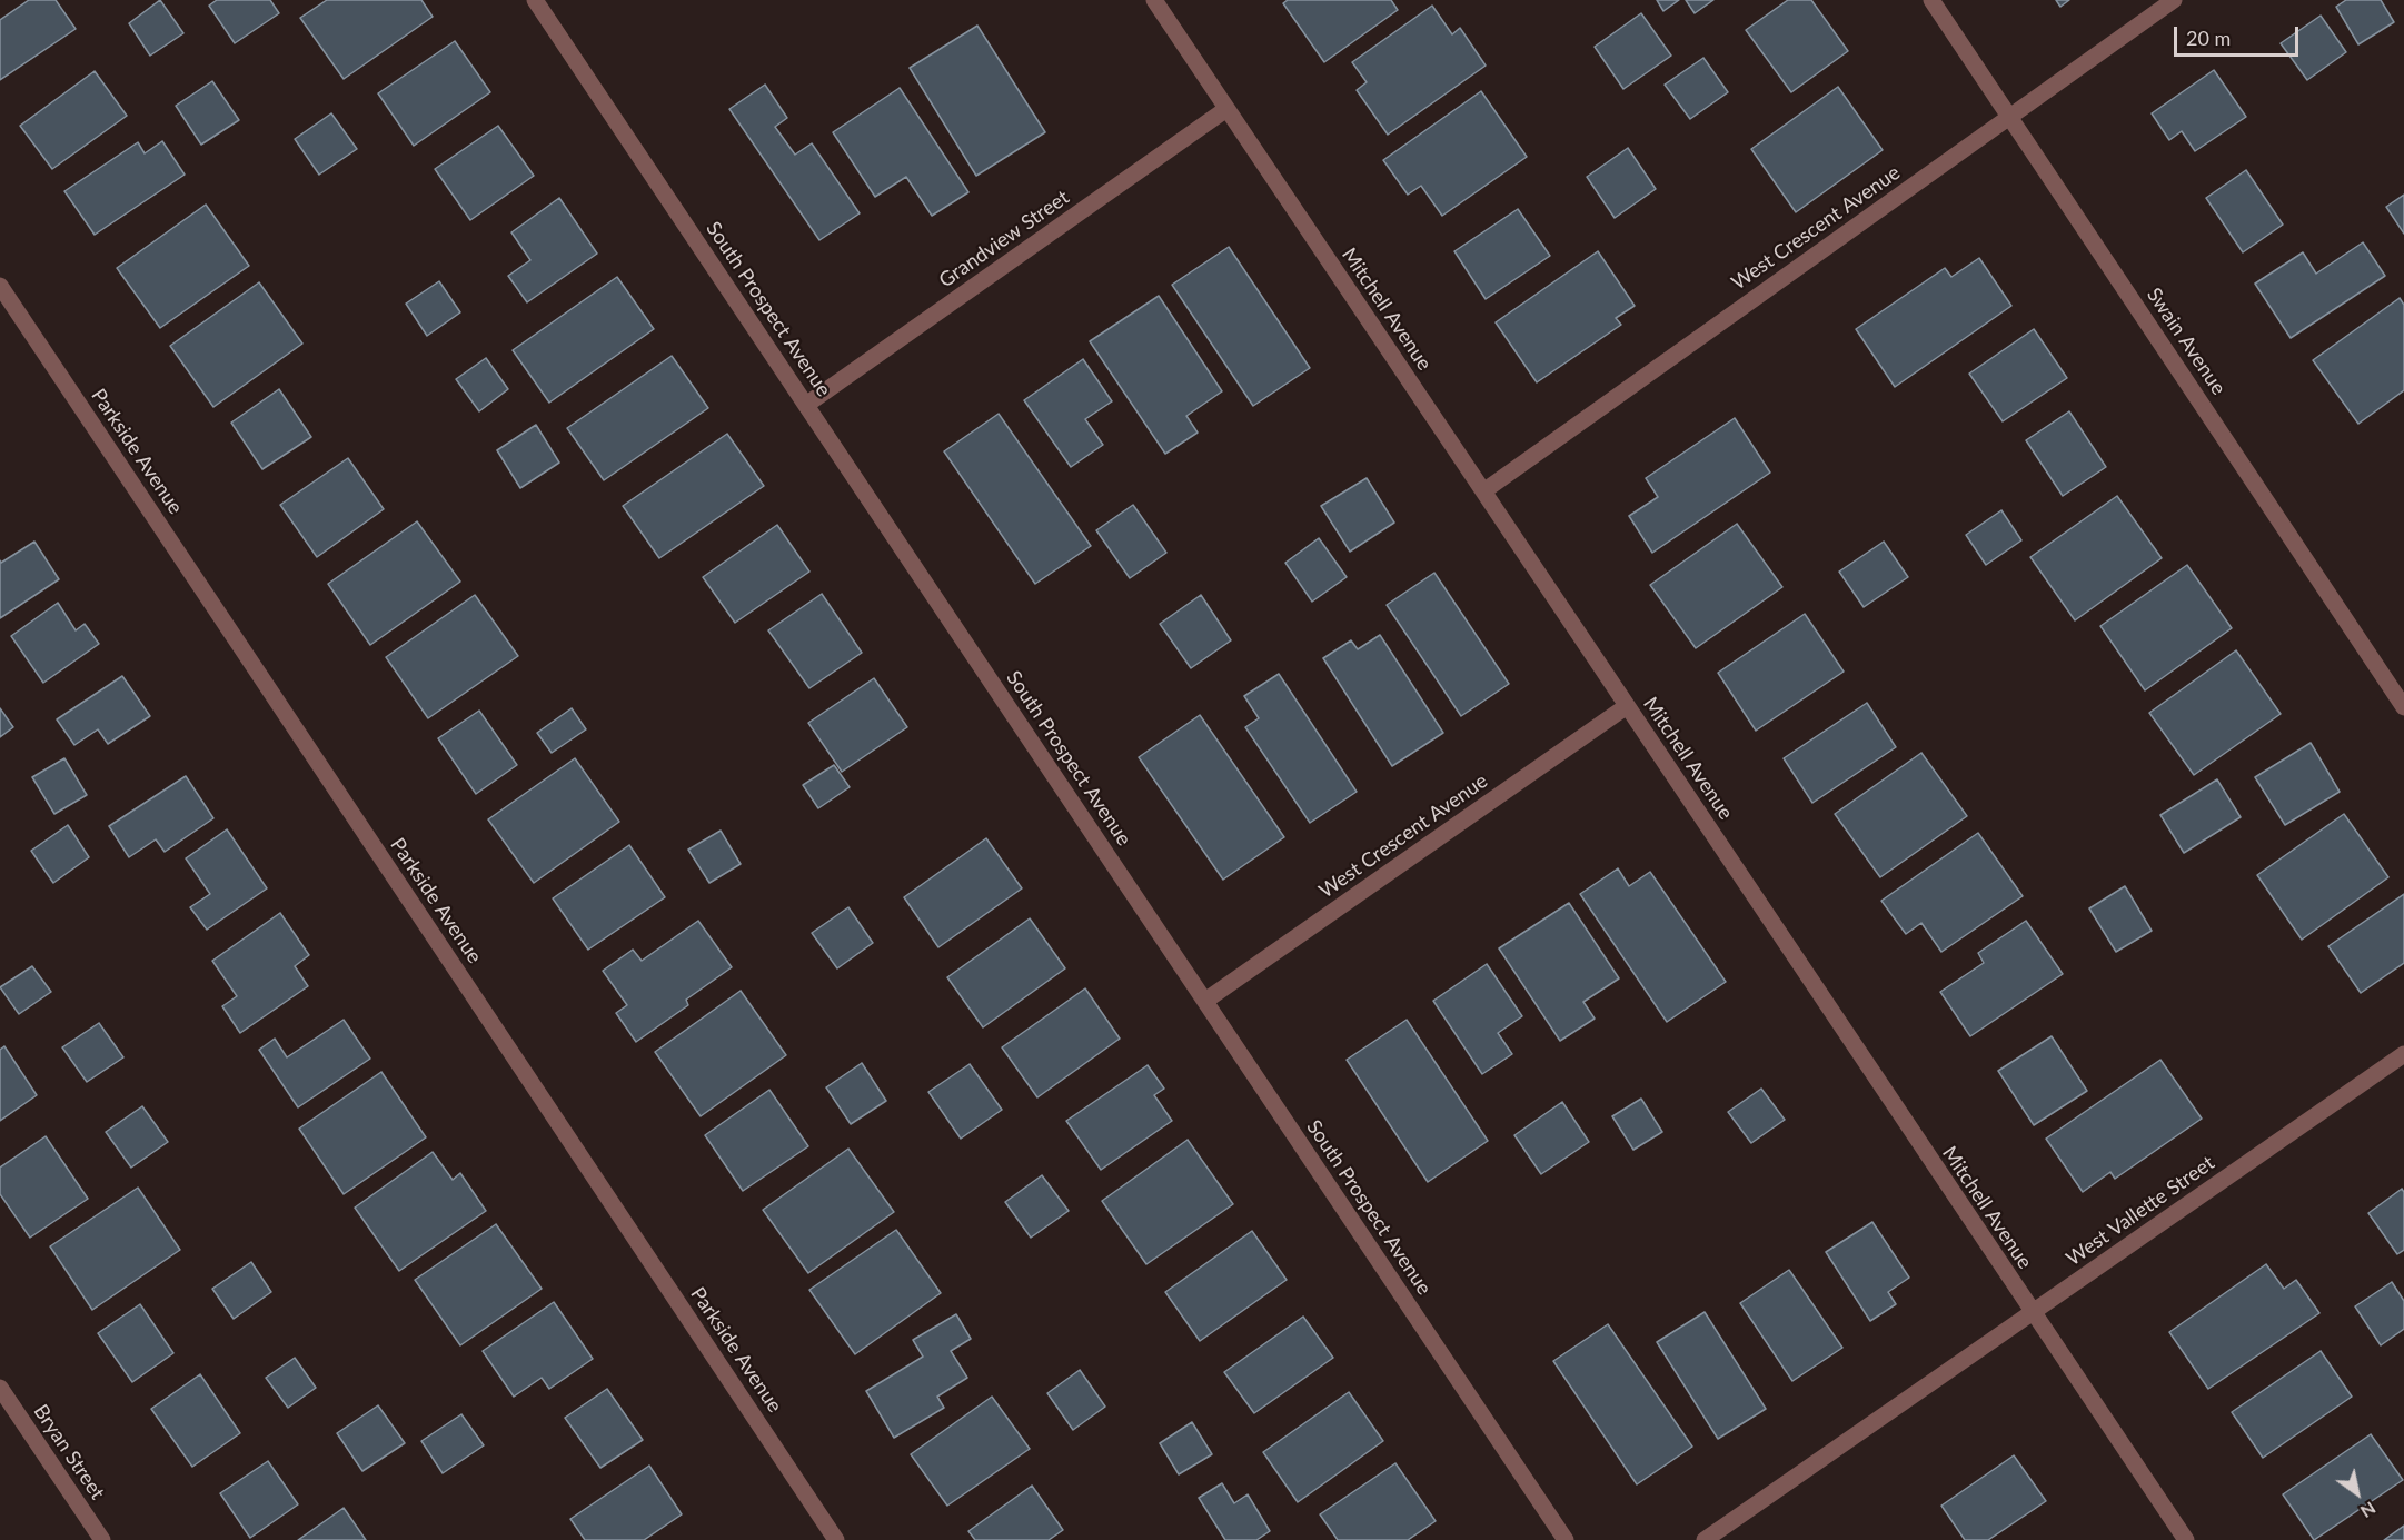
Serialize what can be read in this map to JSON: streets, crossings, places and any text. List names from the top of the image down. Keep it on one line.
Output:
{"streets":{"street":["West Crescent Avenue","Grandview Street","South Prospect Avenue","Mitchell Avenue","Swain Avenue","Parkside Avenue","West Vallette Street","Bryan Street"]},"crossings":[["West Crescent Avenue","South Prospect Avenue"],["West Crescent Avenue","Mitchell Avenue"],["West Crescent Avenue","Swain Avenue"],["Grandview Street","South Prospect Avenue"],["Grandview Street","Mitchell Avenue"],["Mitchell Avenue","West Vallette Street"]],"scale_bar":"20 m","north":"bottom right"}
